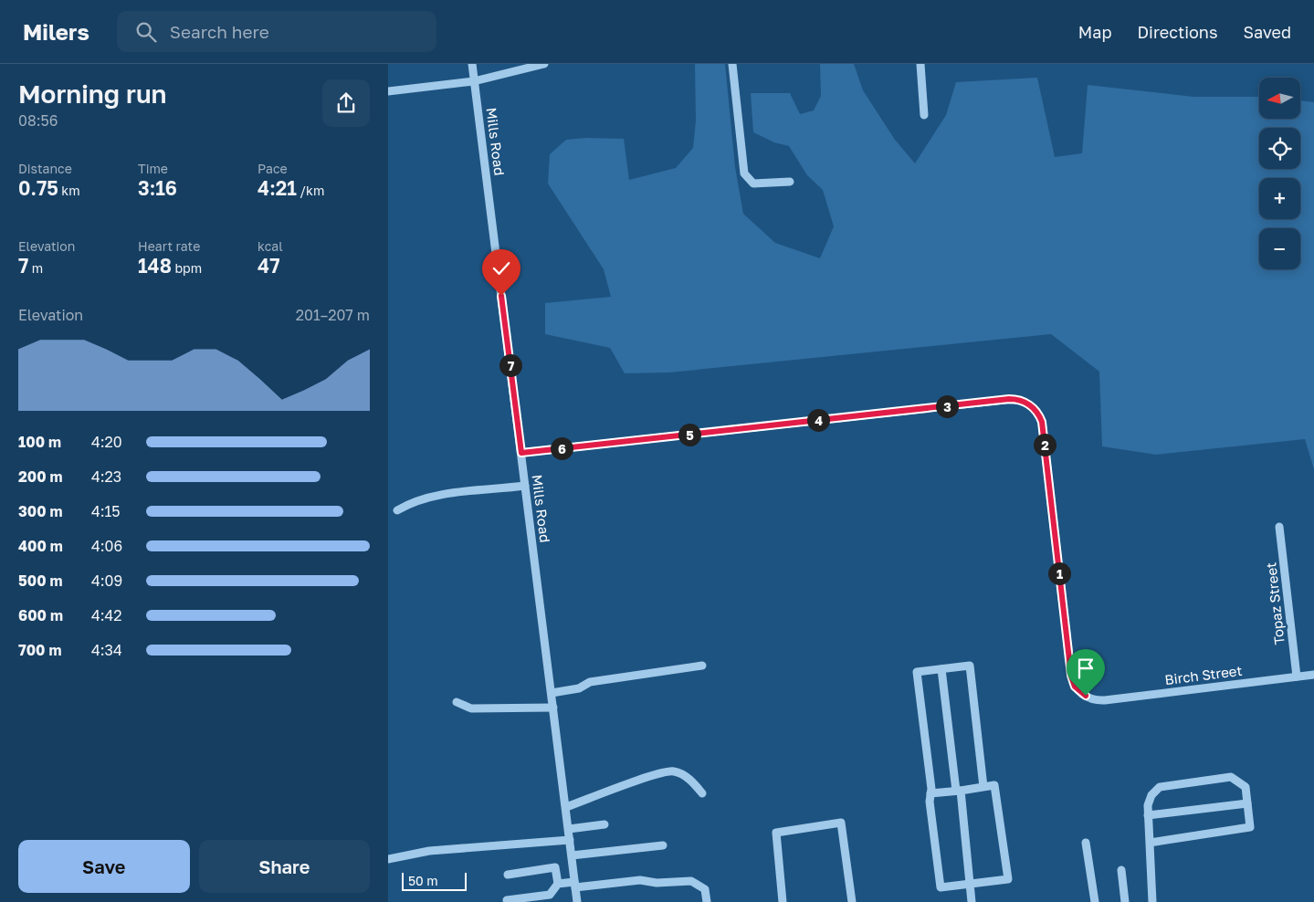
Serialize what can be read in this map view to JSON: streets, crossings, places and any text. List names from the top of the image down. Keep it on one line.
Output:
{"streets":{"street":["Mills Road","Topaz Street","Birch Street"]},"crossings":[["Mills Road","Birch Street"],["Topaz Street","Birch Street"]],"scale_bar":"50 m","north":"left","page":{"header":"Milers","search":"Search here","nav":["Map","Directions","Saved"],"heading":["Morning run","08:56"],"map_buttons":["+","−"],"stats":[["Distance","0.75 km"],["Time","3:16"],["Pace","4:21 /km"],["Elevation","7 m"],["Heart rate","148 bpm"],["kcal","47"]],"chart":["Elevation","201–207 m"],"pins":["7","3","4","5","2","6","1"],"list":[{"name":"100 m","note":"4:20"},{"name":"200 m","note":"4:23"},{"name":"300 m","note":"4:15"},{"name":"400 m","note":"4:06"},{"name":"500 m","note":"4:09"},{"name":"600 m","note":"4:42"},{"name":"700 m","note":"4:34"}],"buttons":["Save","Share"],"scale":"50 m"}}
